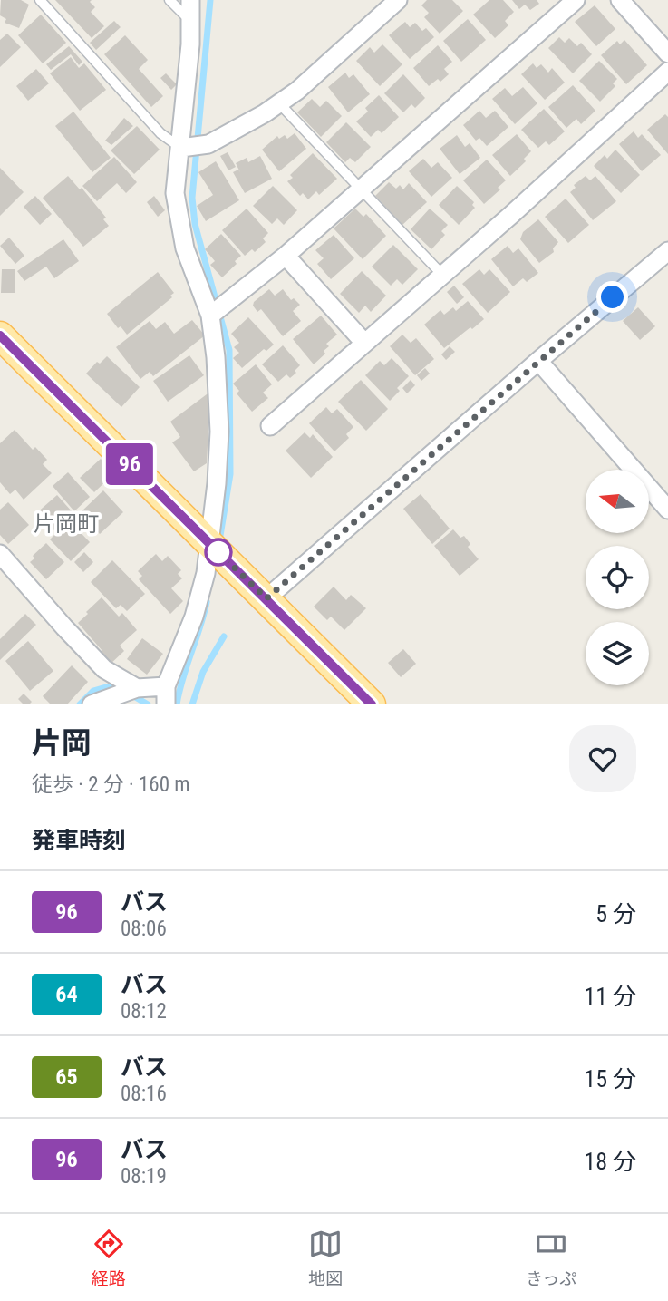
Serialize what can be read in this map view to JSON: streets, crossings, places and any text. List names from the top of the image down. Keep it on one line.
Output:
{"districts":["片岡町"],"lines":["bus line 96"],"north":"left","page":{"on_map":"96","heading":[["片岡","徒歩 · 2 分 · 160 m"],"発車時刻"],"list":[{"mark":"96","name":"バス","note":"08:06","value":"5 分"},{"mark":"64","name":"バス","note":"08:12","value":"11 分"},{"mark":"65","name":"バス","note":"08:16","value":"15 分"},{"mark":"96","name":"バス","note":"08:19","value":"18 分"}],"tabs":["経路","地図","きっぷ"]}}
